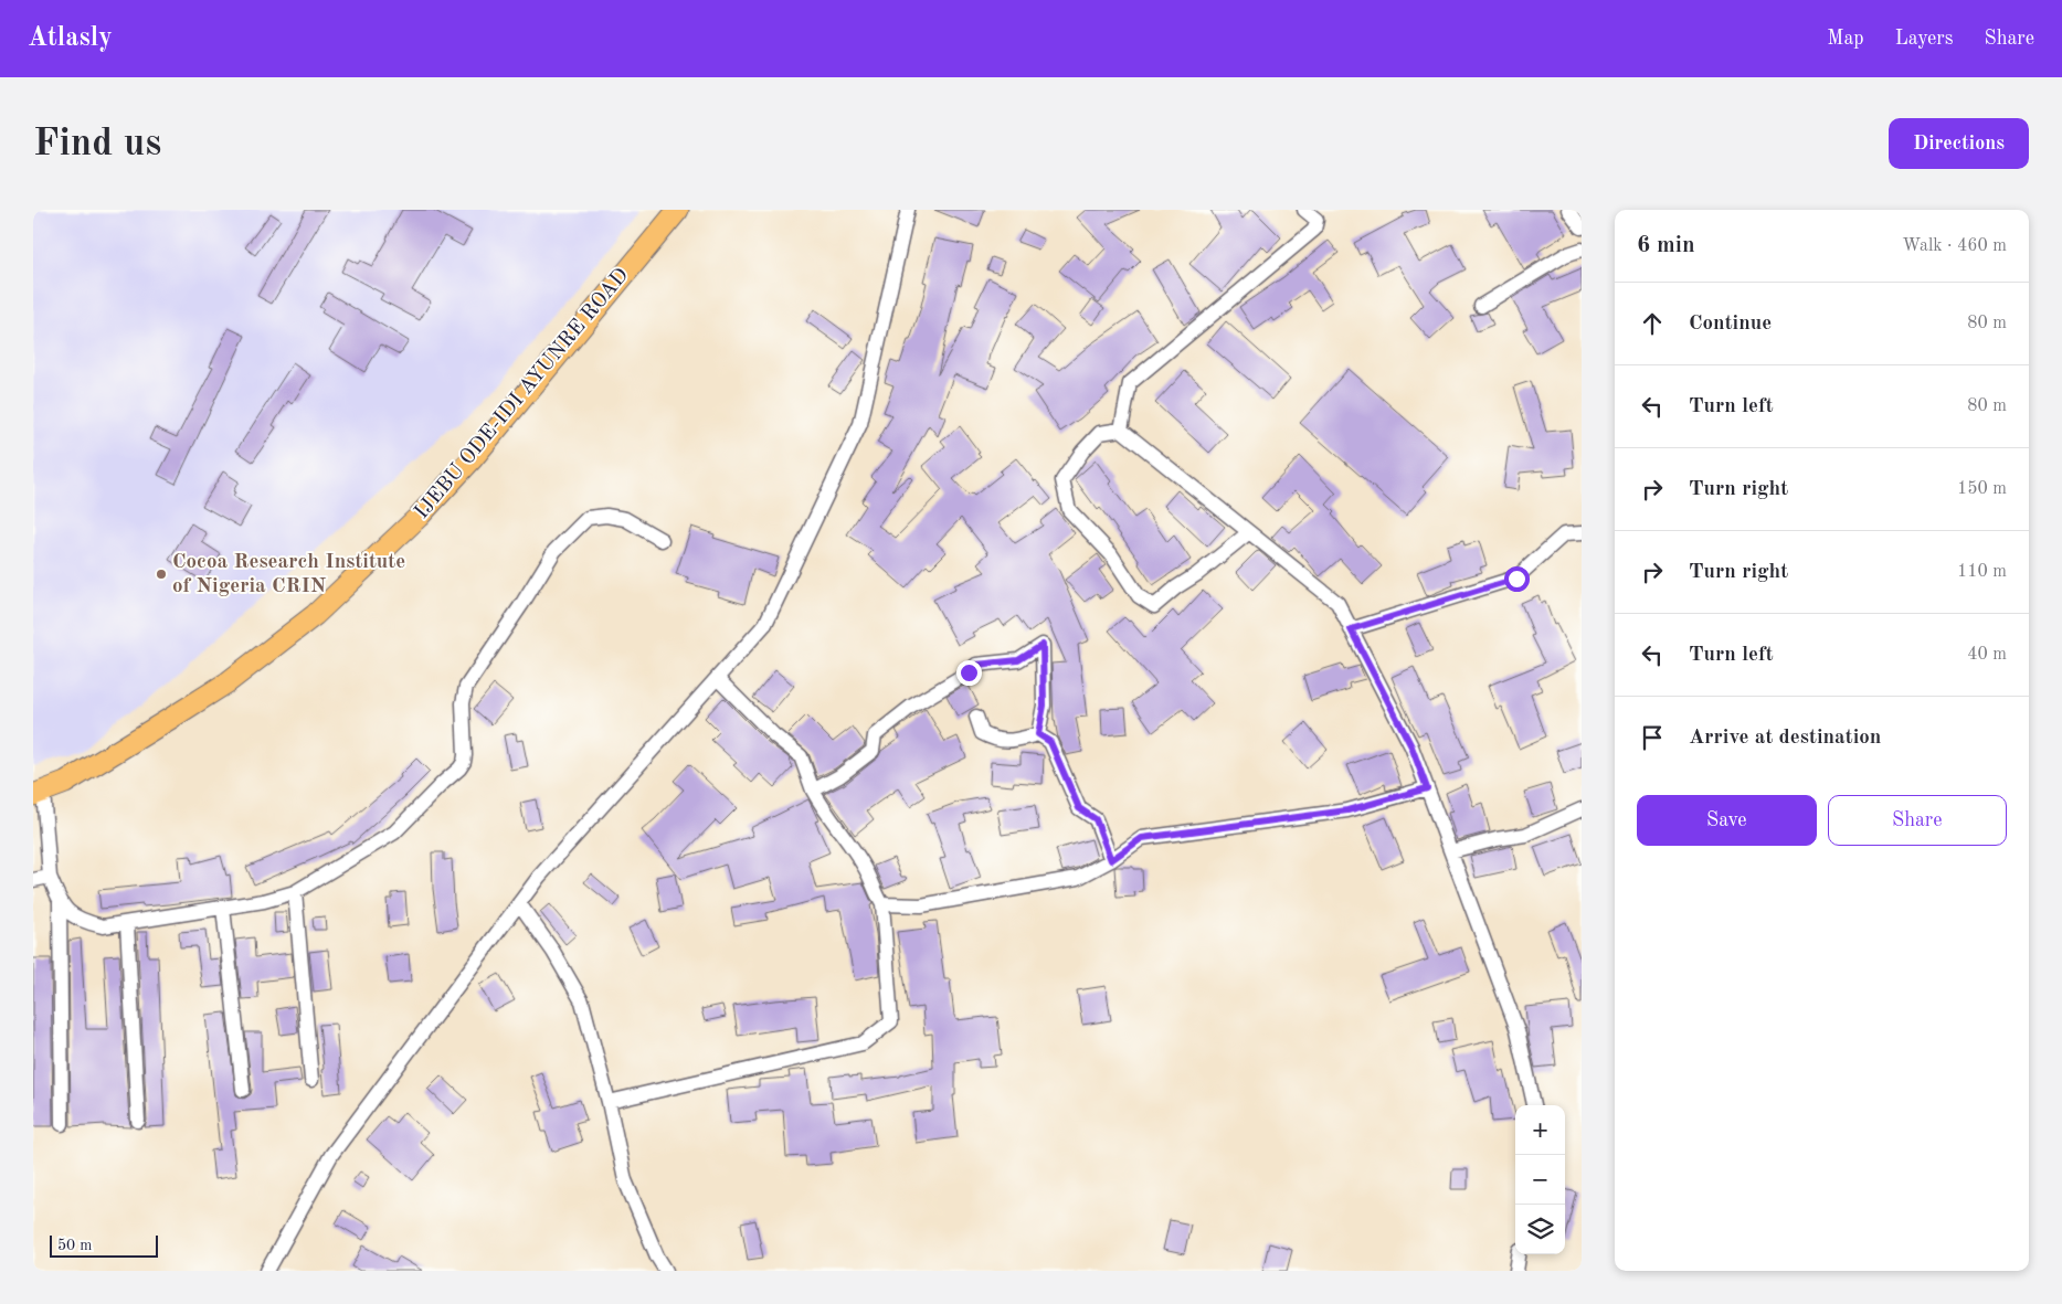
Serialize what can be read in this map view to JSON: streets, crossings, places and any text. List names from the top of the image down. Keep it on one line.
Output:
{"streets":{"main road":["IJEBU ODE-IDI AYUNRE ROAD"]},"places":["Cocoa Research Institute of Nigeria CRIN"],"scale_bar":"50 m","page":{"header":"Atlasly","nav":["Map","Layers","Share"],"buttons":["Directions",["Save","Share"]],"title":"Find us","heading":["6 min","Walk · 460 m"],"list":[["Continue","80 m"],["Turn left","80 m"],["Turn right","150 m"],["Turn right","110 m"],["Turn left","40 m"],"Arrive at destination"],"map_buttons":["+","−"],"scale":"50 m"}}
